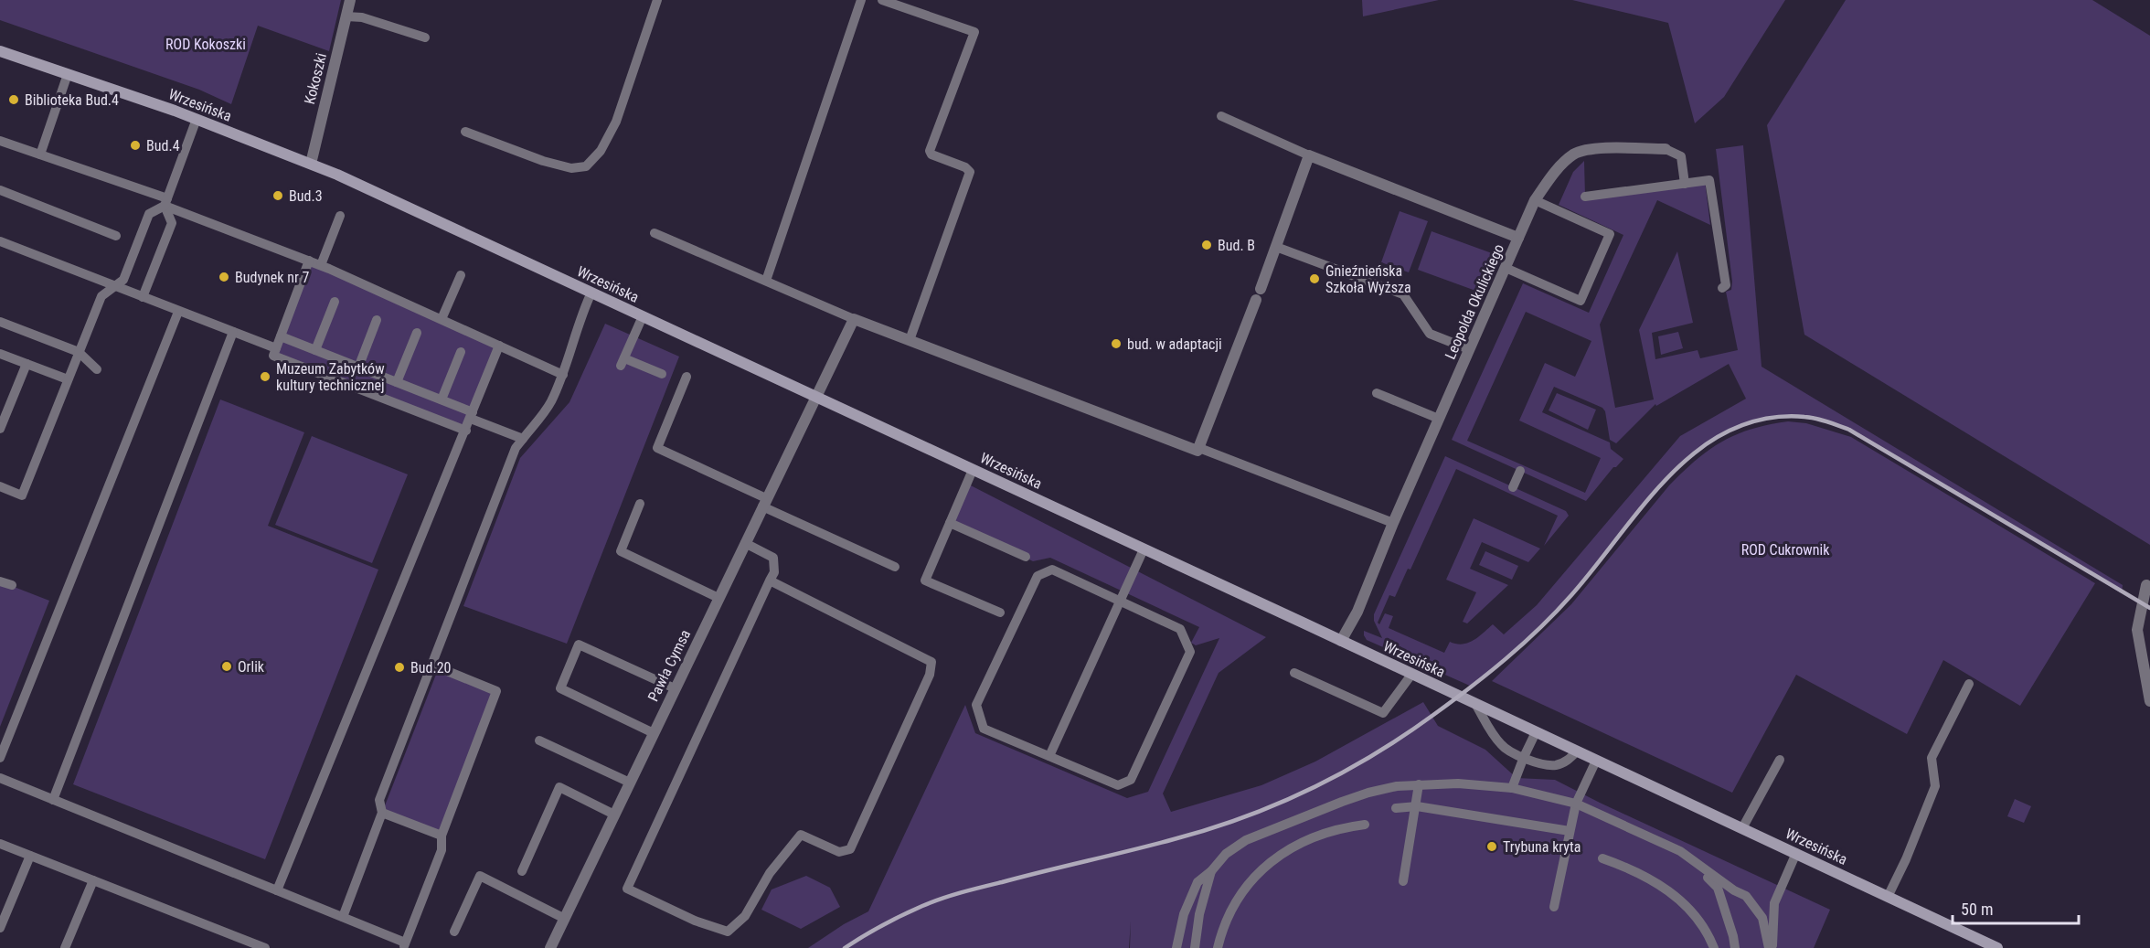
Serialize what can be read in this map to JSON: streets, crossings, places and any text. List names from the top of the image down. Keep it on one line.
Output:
{"streets":{"street":["Kokoszki","Wrzesińska","Leopolda Okulickiego","Pawła Cymsa"]},"crossings":[["Kokoszki","Wrzesińska"],["Wrzesińska","Leopolda Okulickiego"],["Wrzesińska","Pawła Cymsa"]],"parks":["ROD Kokoszki","ROD Cukrownik"],"places":["Biblioteka Bud.4","Bud.4","Bud.3","Bud. B","Budynek nr 7","Gnieźnieńska Szkoła Wyższa","bud. w adaptacji","Muzeum Zabytków kultury technicznej","Orlik","Bud.20","Trybuna kryta"],"scale_bar":"50 m"}
